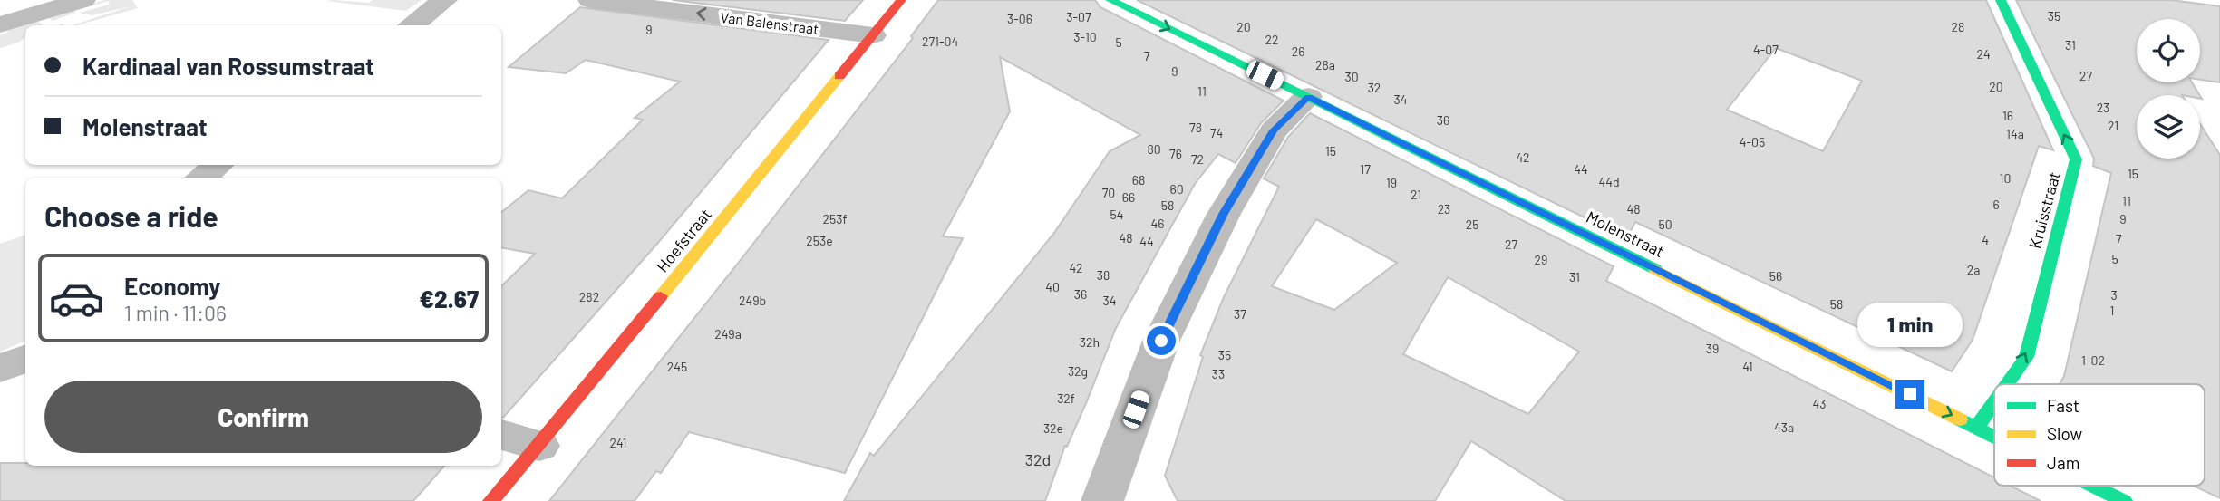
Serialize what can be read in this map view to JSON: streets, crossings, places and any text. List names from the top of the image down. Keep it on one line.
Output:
{"streets":{"street":["Van Balenstraat","Kruisstraat","Molenstraat","Hoefstraat"]},"crossings":[["Van Balenstraat","Hoefstraat"],["Kruisstraat","Molenstraat"]],"one_way":["Van Balenstraat","Kruisstraat","Molenstraat"],"house_numbers":["35","3-07","3-06","20","28","9","3-10","22","271-04","5","31","4-07","26","24","7","28a","9","27","30","20","32","11","34","23","16","36","21","78","74","14a","4-05","80","15","76","42","72","17","44","15","10","68","44d","19","60","70","21","66","11","6","58","23","48","54","253f","9","46","25","50","48","7","4","253e","44","27","5","29","42","2a","38","56","31","40","36","3","282","249b","34","58","1","37","249a","32h","39","35","1-02","245","41","32g","33","32f","43","43a","32e","241","32d"],"legend":["Fast","Slow","Jam"],"page":{"banner":["Kardinaal van Rossumstraat","Molenstraat"],"heading":"Choose a ride","list":[{"name":"Economy","note":"1 min · 11:06","value":"€2.67"}],"bubble":"1 min","buttons":"Confirm"}}
